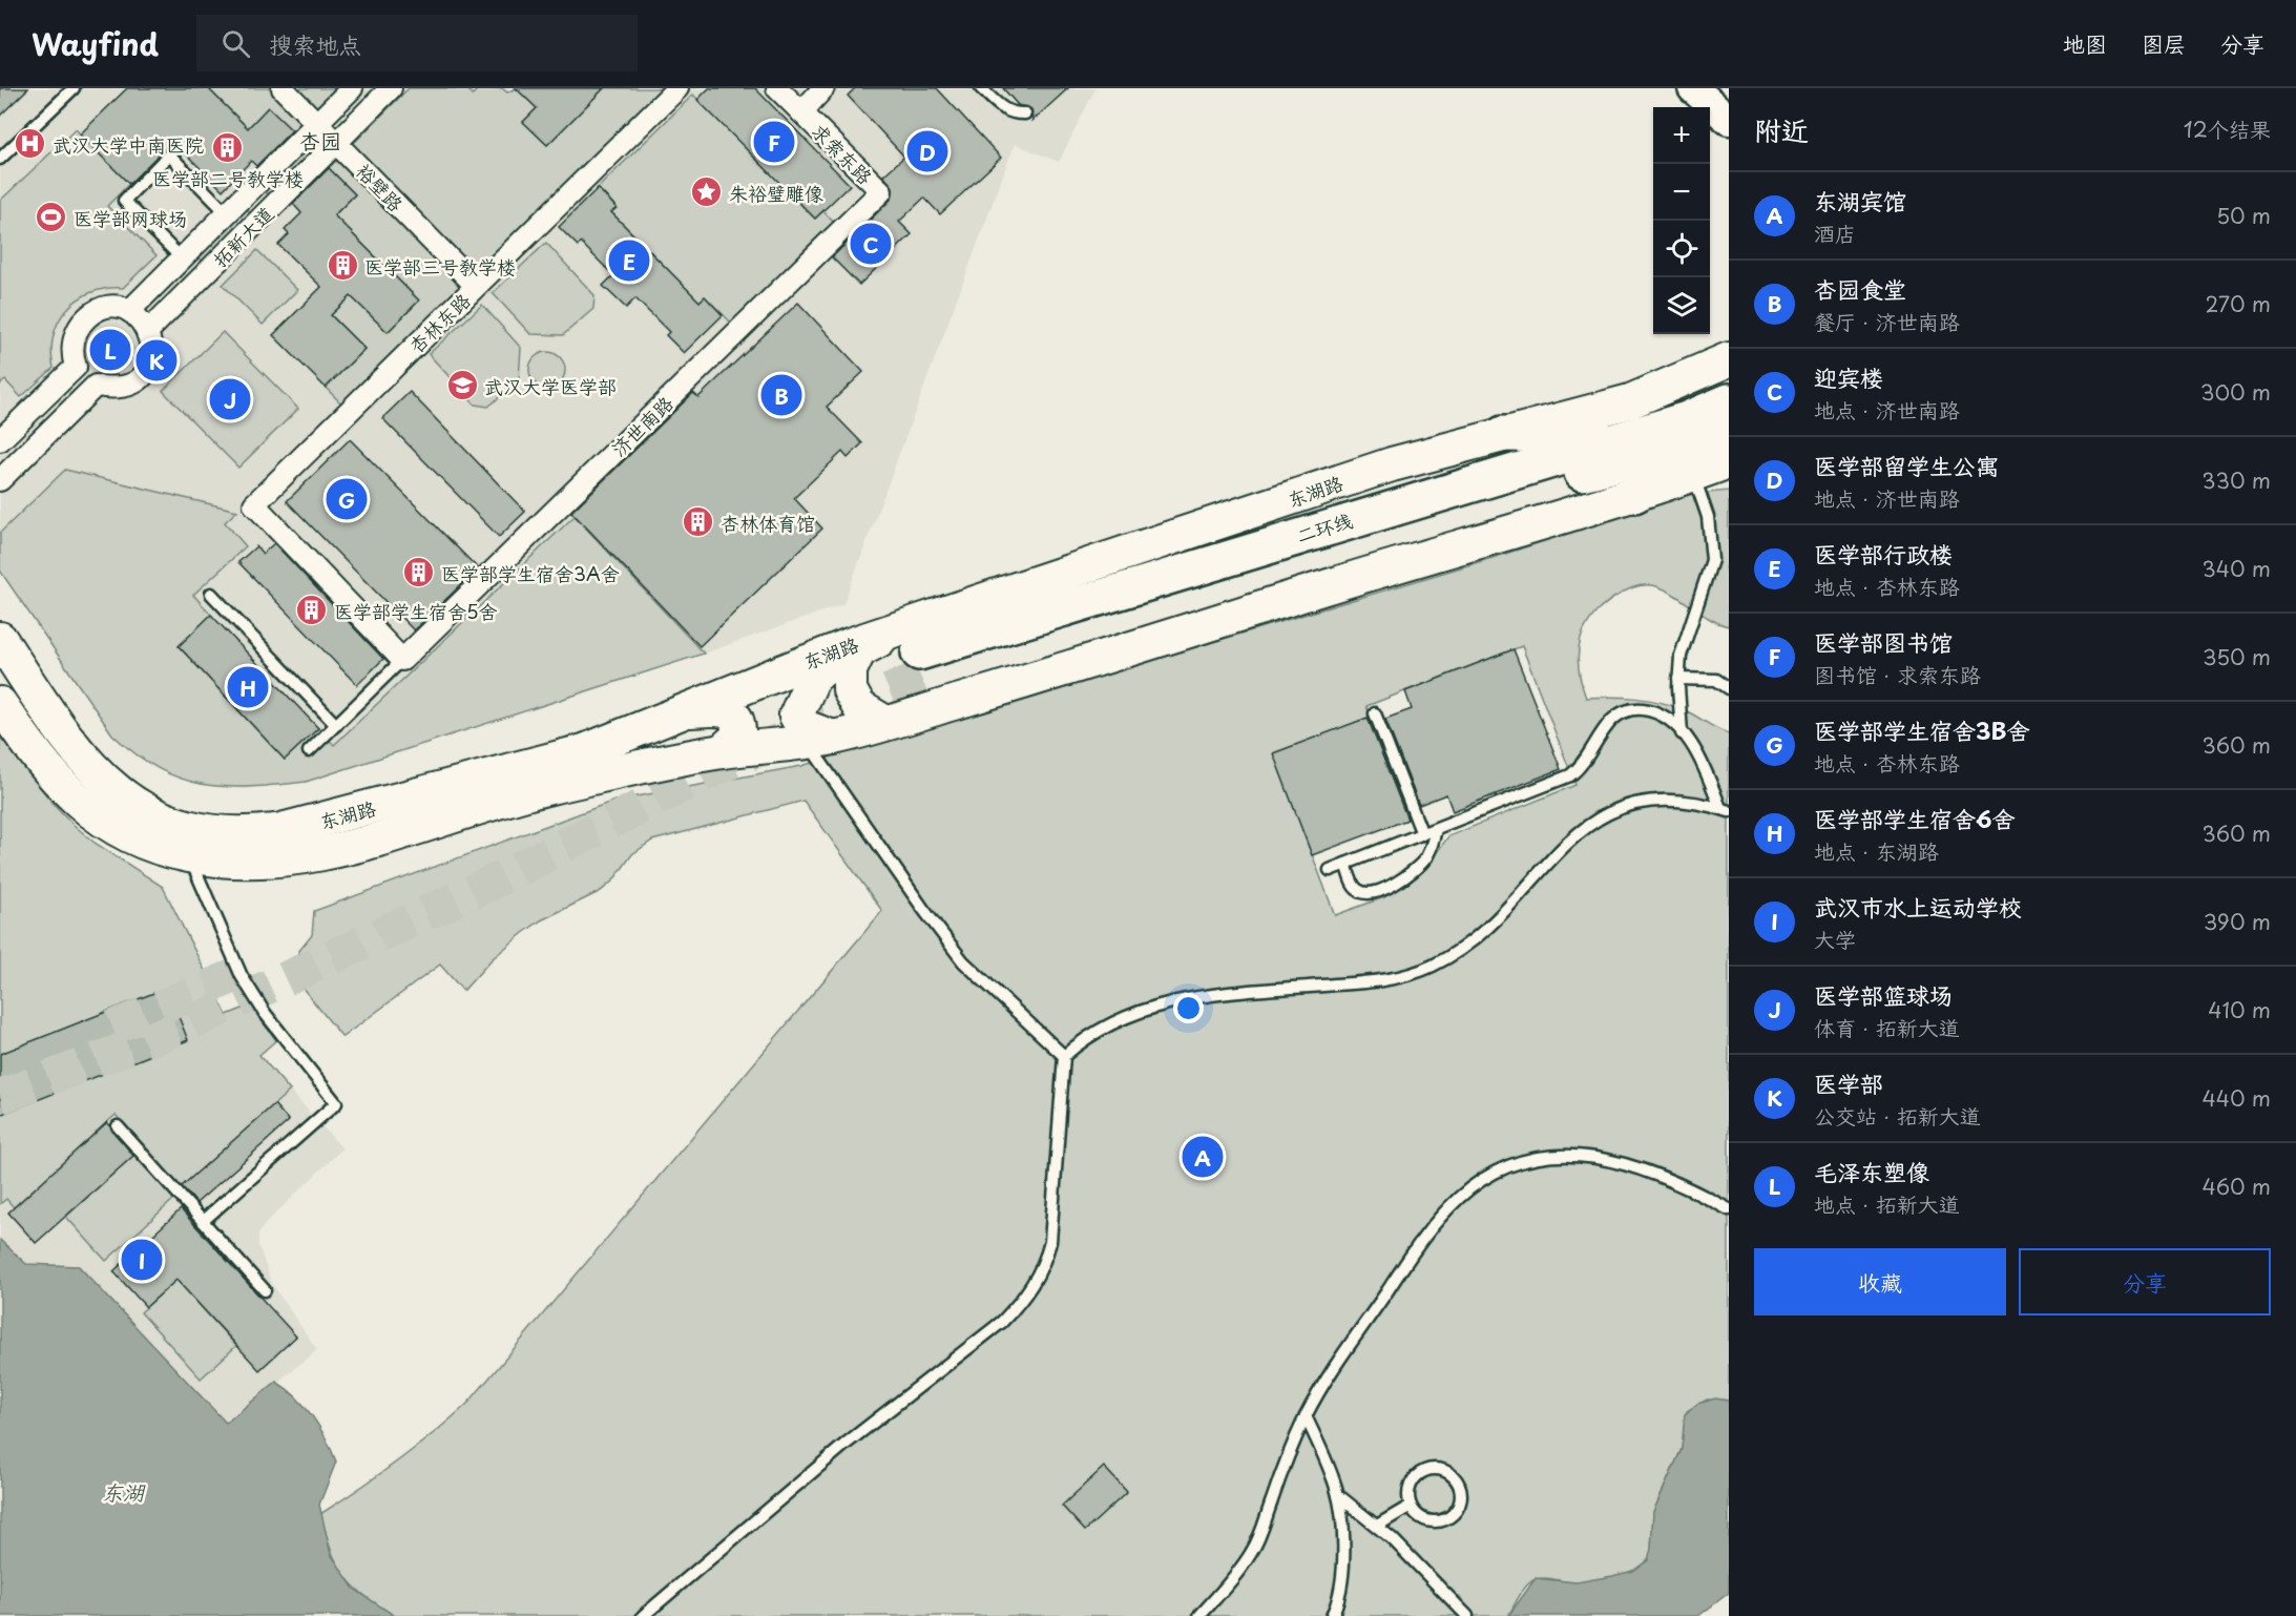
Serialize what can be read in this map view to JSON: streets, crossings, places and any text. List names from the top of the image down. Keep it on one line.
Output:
{"streets":{"highway":["二环线"],"main road":["东湖路"],"street":["求索东路","裕壁路","拓新大道","杏林东路","济世南路"]},"crossings":[["求索东路","济世南路"],["裕壁路","拓新大道"],["裕壁路","杏林东路"],["杏林东路","济世南路"],["东湖路","二环线"]],"districts":["杏园"],"water":["东湖"],"places":{"hospital":["武汉大学中南医院"],"building":["医学部二号教学楼","医学部三号教学楼","杏林体育馆","医学部学生宿舍3A舍","医学部学生宿舍5舍"],"place":["朱裕璧雕像"],"sports":["医学部网球场"],"school or university":["武汉大学医学部"]},"page":{"header":"Wayfind","search":"搜索地点","nav":["地图","图层","分享"],"heading":["附近","12个结果"],"map_buttons":["+","−"],"pins":["F","D","C","E","L","K","B","J","G","H","A","I"],"list":[{"mark":"A","name":"东湖宾馆","note":"酒店","value":"50 m"},{"mark":"B","name":"杏园食堂","note":"餐厅 · 济世南路","value":"270 m"},{"mark":"C","name":"迎宾楼","note":"地点 · 济世南路","value":"300 m"},{"mark":"D","name":"医学部留学生公寓","note":"地点 · 济世南路","value":"330 m"},{"mark":"E","name":"医学部行政楼","note":"地点 · 杏林东路","value":"340 m"},{"mark":"F","name":"医学部图书馆","note":"图书馆 · 求索东路","value":"350 m"},{"mark":"G","name":"医学部学生宿舍3B舍","note":"地点 · 杏林东路","value":"360 m"},{"mark":"H","name":"医学部学生宿舍6舍","note":"地点 · 东湖路","value":"360 m"},{"mark":"I","name":"武汉市水上运动学校","note":"大学","value":"390 m"},{"mark":"J","name":"医学部篮球场","note":"体育 · 拓新大道","value":"410 m"},{"mark":"K","name":"医学部","note":"公交站 · 拓新大道","value":"440 m"},{"mark":"L","name":"毛泽东塑像","note":"地点 · 拓新大道","value":"460 m"}],"buttons":["收藏","分享"]}}
